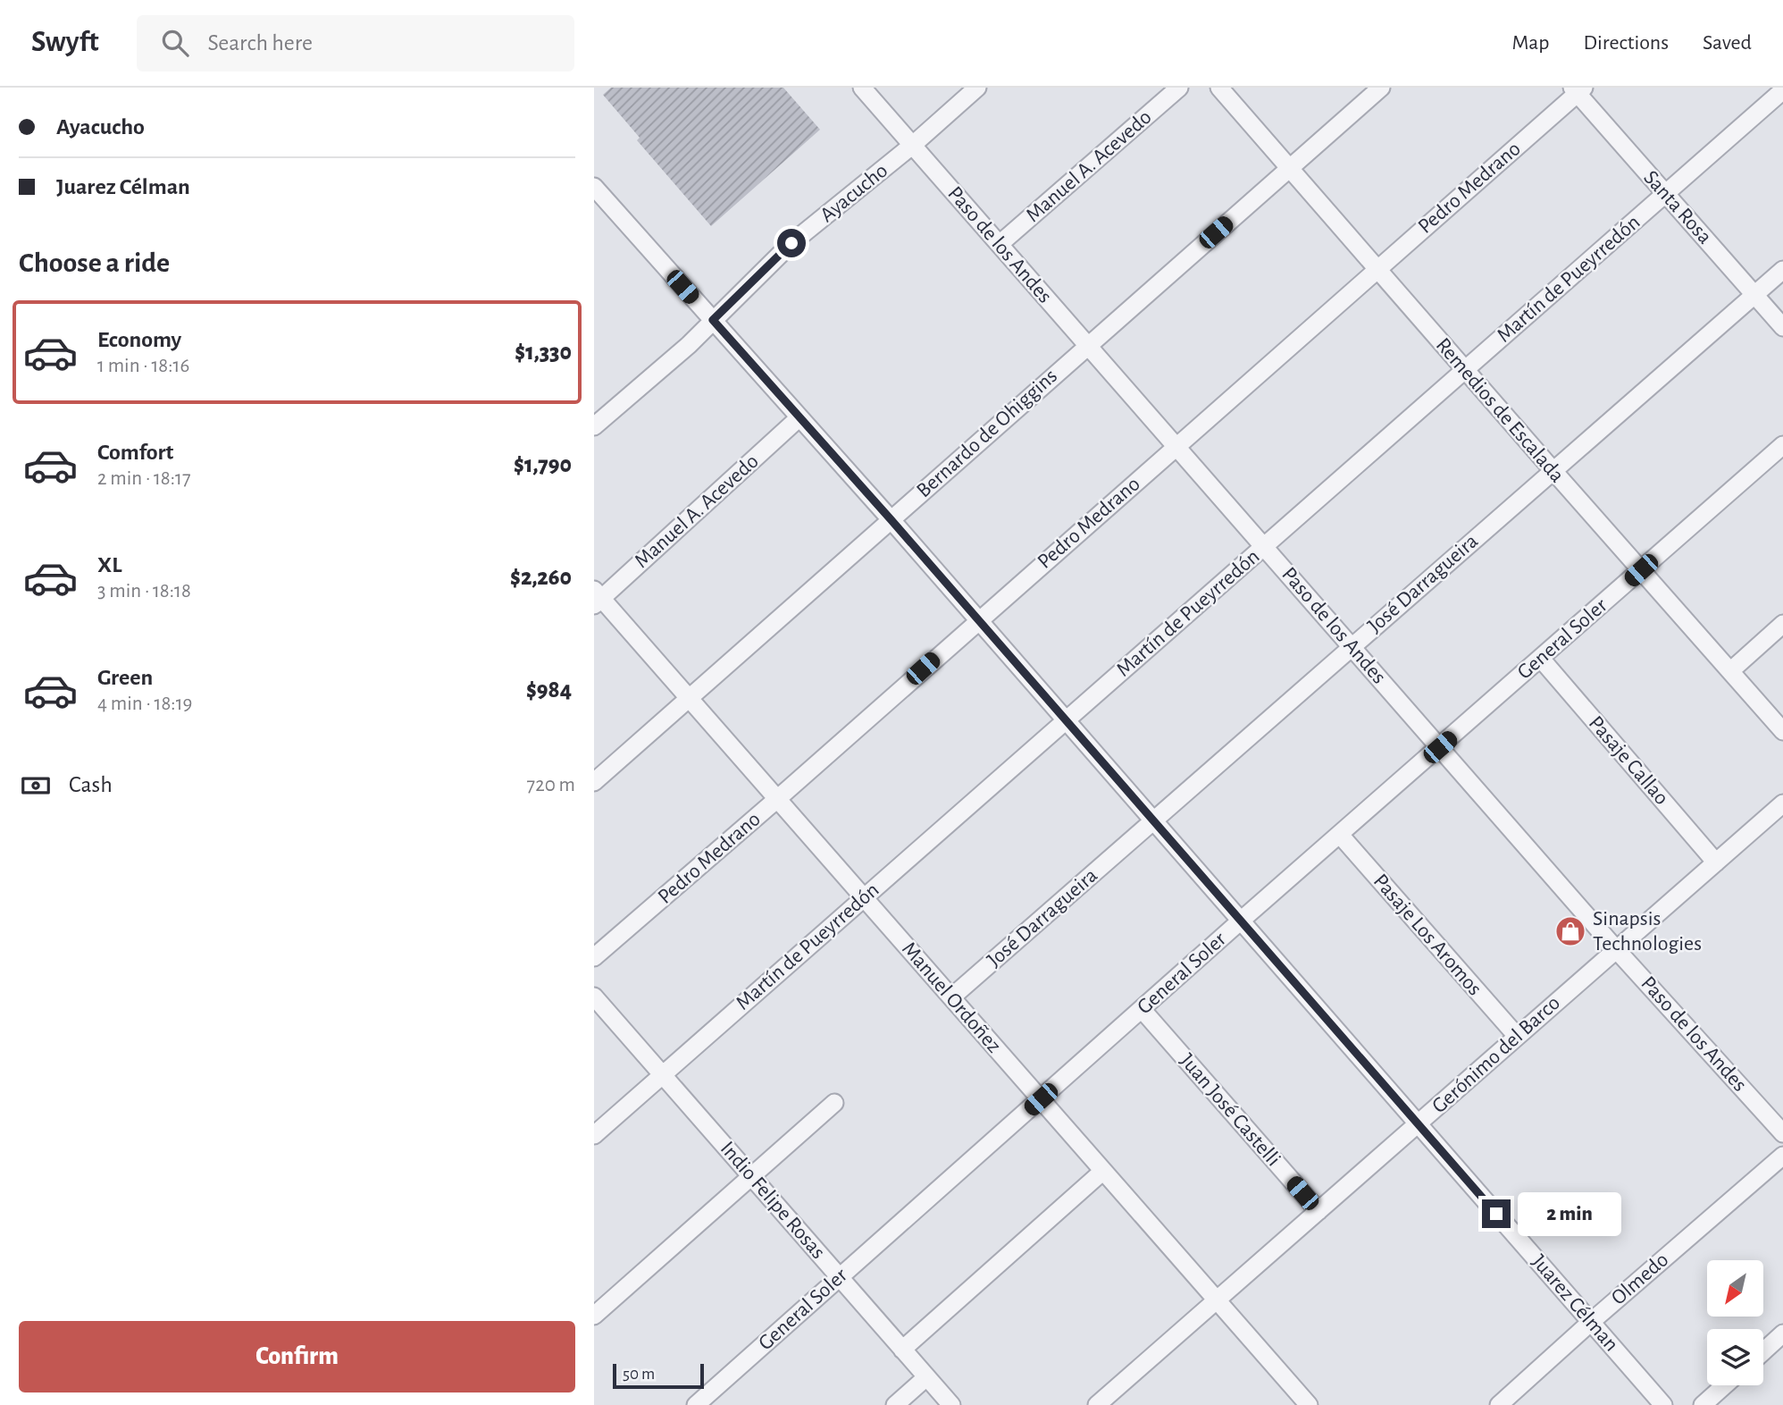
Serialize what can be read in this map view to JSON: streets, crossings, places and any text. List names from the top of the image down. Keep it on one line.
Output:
{"streets":{"street":["Manuel A. Acevedo","Pedro Medrano","Ayacucho","Santa Rosa","Paso de los Andes","Martín de Pueyrredón","Remedios de Escalada","Bernardo de Ohiggins","José Darragueira","General Soler","Pasaje Callao","Pasaje Los Aromos","Manuel Ordoñez","Gerónimo del Barco","Juan José Castelli","Indio Felipe Rosas","Olmedo","Juarez Célman"]},"crossings":[["Manuel A. Acevedo","Paso de los Andes"],["Manuel A. Acevedo","Manuel Ordoñez"],["Manuel A. Acevedo","Juarez Célman"],["Pedro Medrano","Santa Rosa"],["Pedro Medrano","Paso de los Andes"],["Pedro Medrano","Remedios de Escalada"],["Pedro Medrano","Manuel Ordoñez"],["Pedro Medrano","Juarez Célman"],["Ayacucho","Paso de los Andes"],["Ayacucho","Juarez Célman"],["Santa Rosa","Martín de Pueyrredón"],["Santa Rosa","José Darragueira"],["Paso de los Andes","Martín de Pueyrredón"],["Paso de los Andes","Bernardo de Ohiggins"],["Paso de los Andes","José Darragueira"],["Paso de los Andes","General Soler"],["Paso de los Andes","Gerónimo del Barco"],["Martín de Pueyrredón","Remedios de Escalada"],["Martín de Pueyrredón","Manuel Ordoñez"],["Martín de Pueyrredón","Indio Felipe Rosas"],["Martín de Pueyrredón","Juarez Célman"],["Remedios de Escalada","Bernardo de Ohiggins"],["Remedios de Escalada","José Darragueira"],["Remedios de Escalada","General Soler"],["Bernardo de Ohiggins","Manuel Ordoñez"],["Bernardo de Ohiggins","Juarez Célman"],["José Darragueira","Manuel Ordoñez"],["José Darragueira","Juarez Célman"],["General Soler","Pasaje Callao"],["General Soler","Pasaje Los Aromos"],["General Soler","Manuel Ordoñez"],["General Soler","Juan José Castelli"],["General Soler","Indio Felipe Rosas"],["General Soler","Juarez Célman"],["Pasaje Callao","Gerónimo del Barco"],["Pasaje Los Aromos","Gerónimo del Barco"],["Manuel Ordoñez","Gerónimo del Barco"],["Gerónimo del Barco","Juan José Castelli"],["Gerónimo del Barco","Juarez Célman"],["Olmedo","Juarez Célman"]],"places":{"shop":["Sinapsis Technologies"]},"scale_bar":"50 m","north":"bottom left","page":{"header":"Swyft","search":"Search here","nav":["Map","Directions","Saved"],"banner":["Ayacucho","Juarez Célman"],"heading":"Choose a ride","list":[{"name":"Economy","note":"1 min · 18:16","value":"$1,330"},{"name":"Comfort","note":"2 min · 18:17","value":"$1,790"},{"name":"XL","note":"3 min · 18:18","value":"$2,260"},{"name":"Green","note":"4 min · 18:19","value":"$984"}],"pay":["Cash","720 m"],"bubble":"2 min","buttons":"Confirm","scale":"50 m"}}
